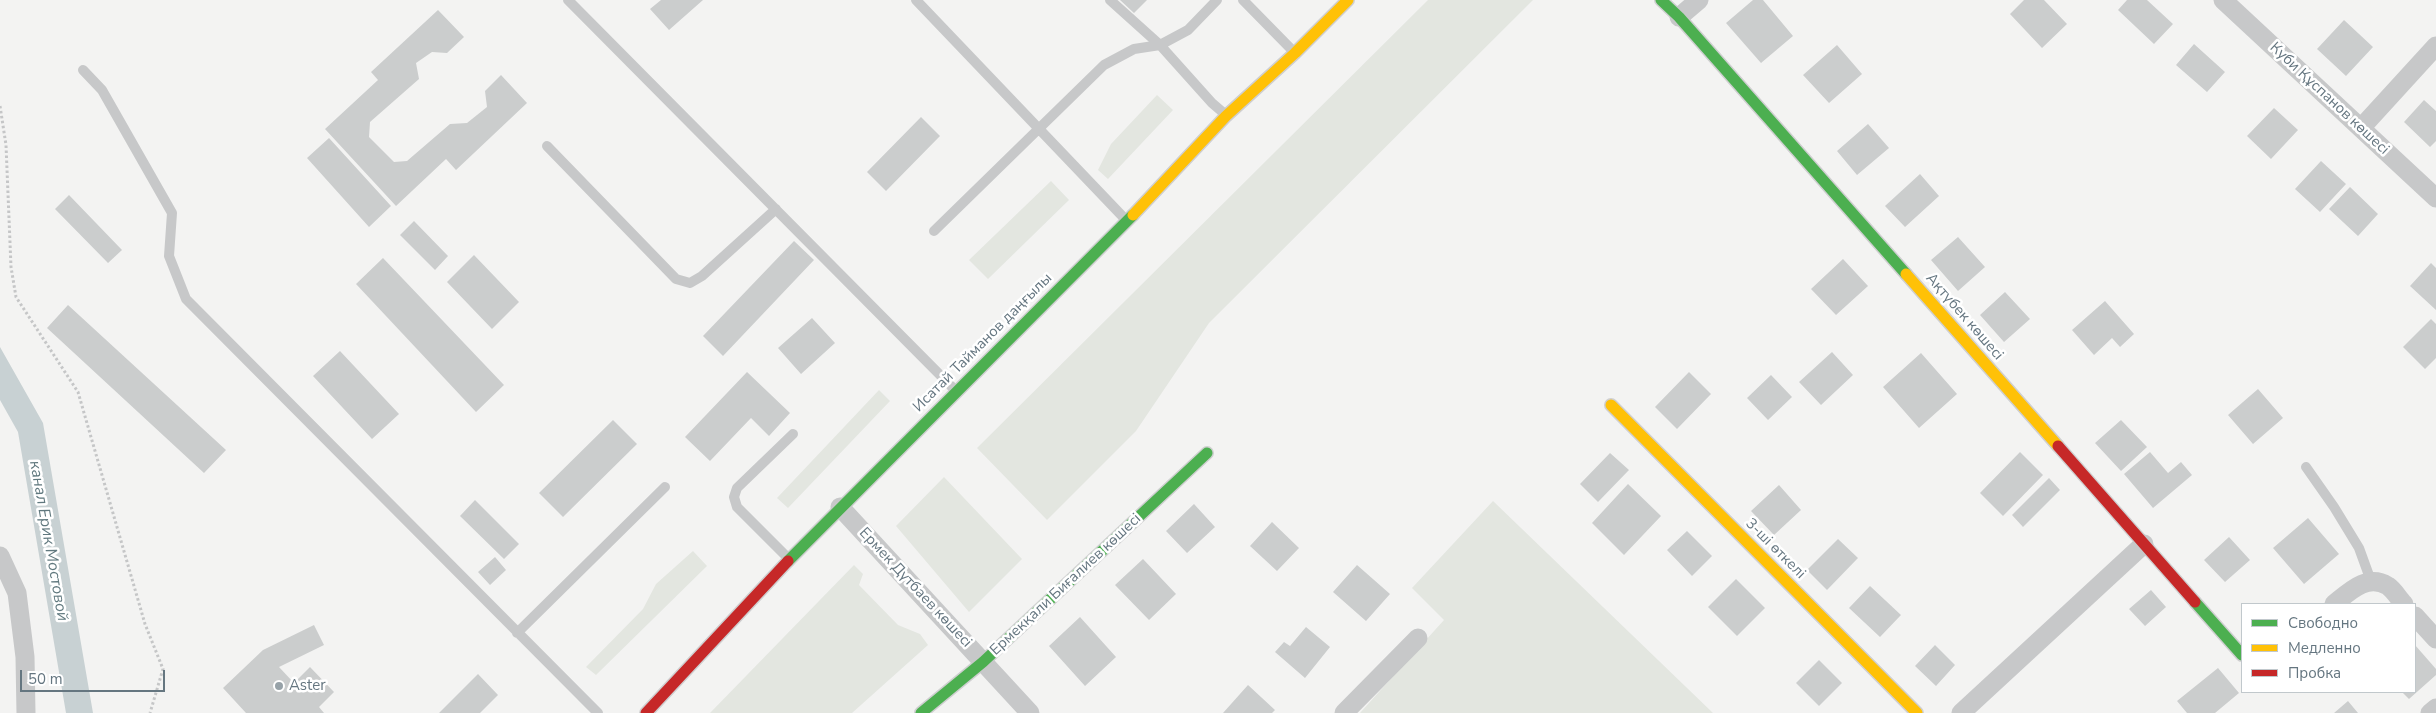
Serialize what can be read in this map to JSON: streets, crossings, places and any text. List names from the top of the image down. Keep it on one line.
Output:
{"streets":{"street":["Куби Құспанов көшесi","Ақтүбек көшесi","Исатай Тайманов даңғылы","3-шi өткелi","Ермекқали Биғалиев көшесі","Ермек Дүтбаев көшесi"]},"crossings":[["Исатай Тайманов даңғылы","Ермек Дүтбаев көшесi"],["Ермекқали Биғалиев көшесі","Ермек Дүтбаев көшесi"]],"water":["канал Ерик Мостовой"],"places":["Aster"],"legend":["Свободно","Медленно","Пробка"],"scale_bar":"50 m"}
